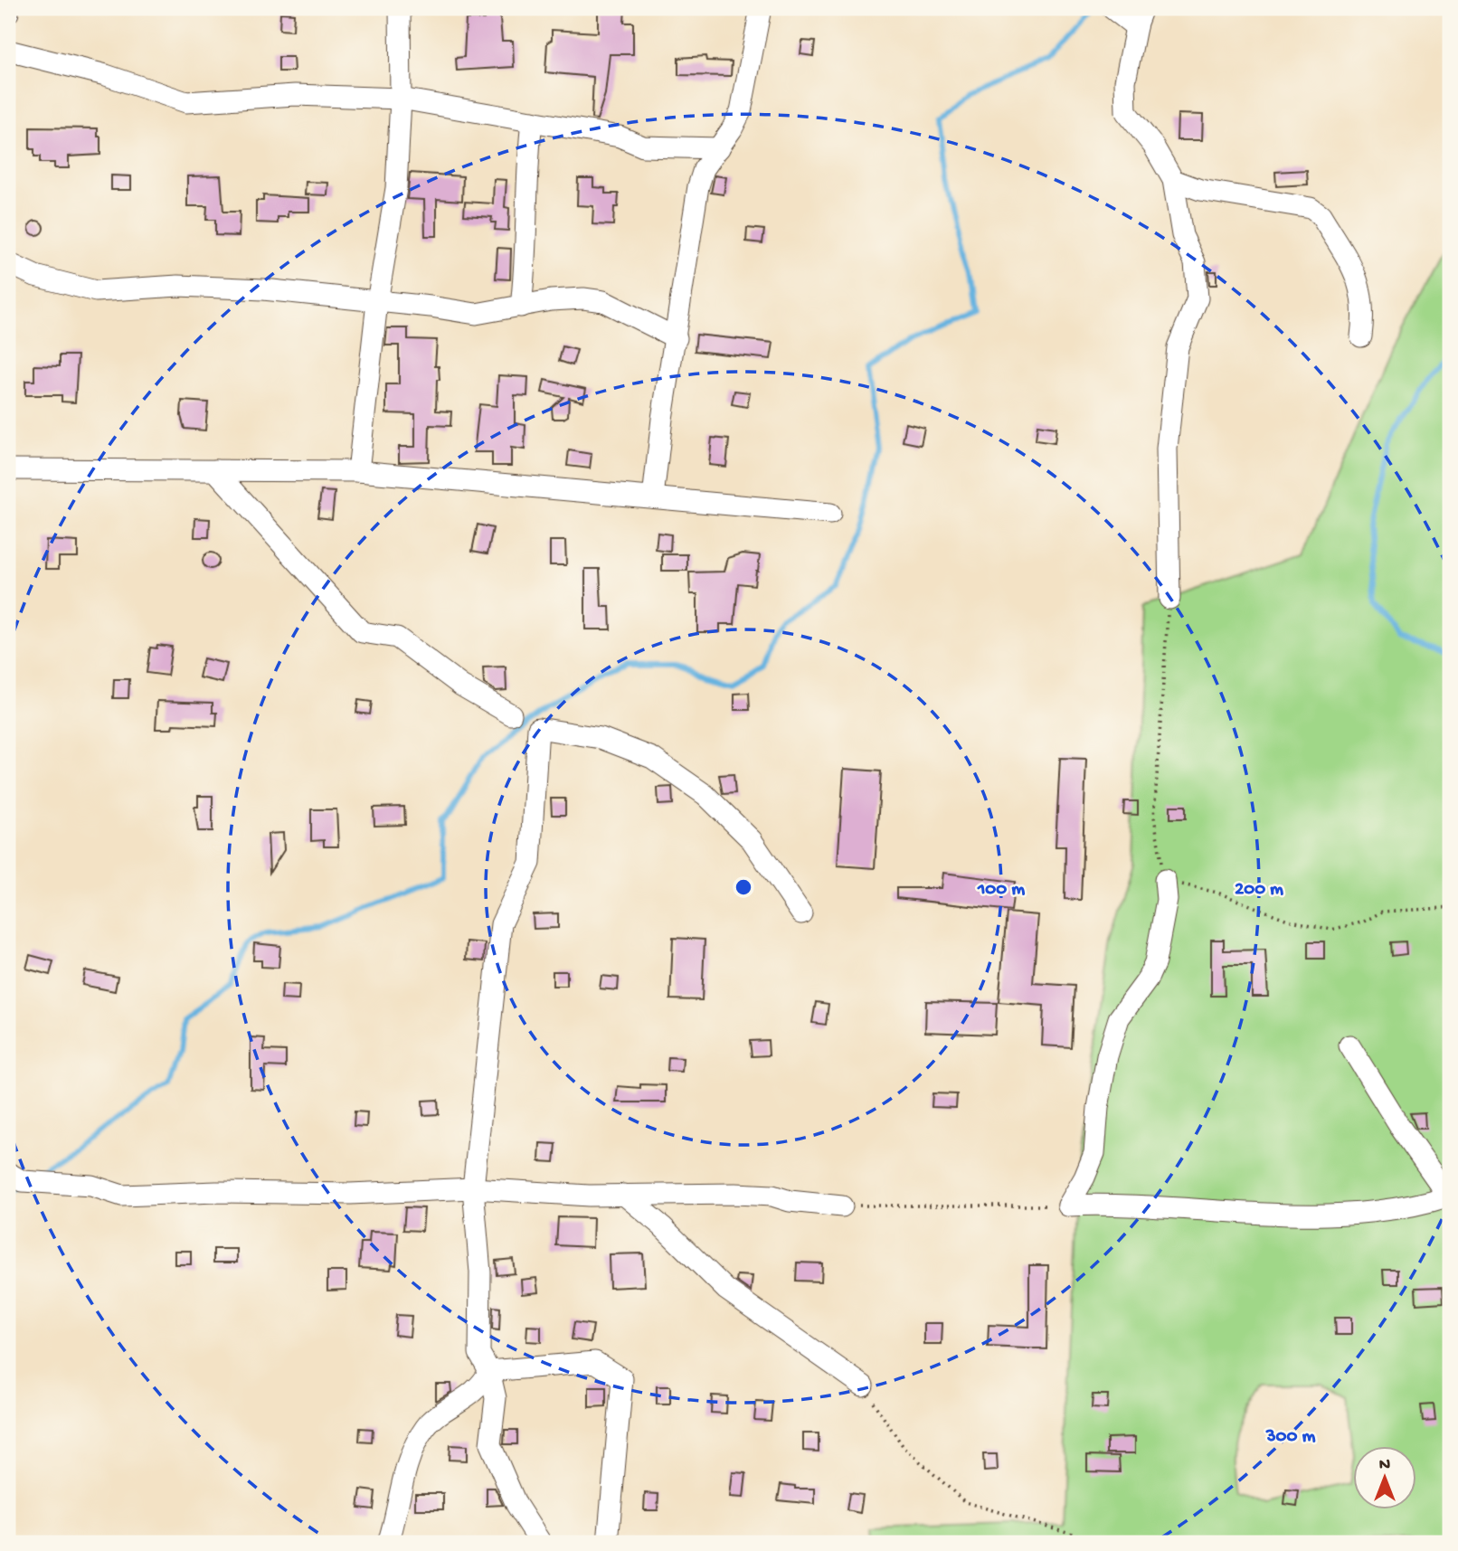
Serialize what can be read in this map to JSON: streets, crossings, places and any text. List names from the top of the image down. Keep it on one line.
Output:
{"north":"top","rings":["100 m","200 m","300 m"]}
